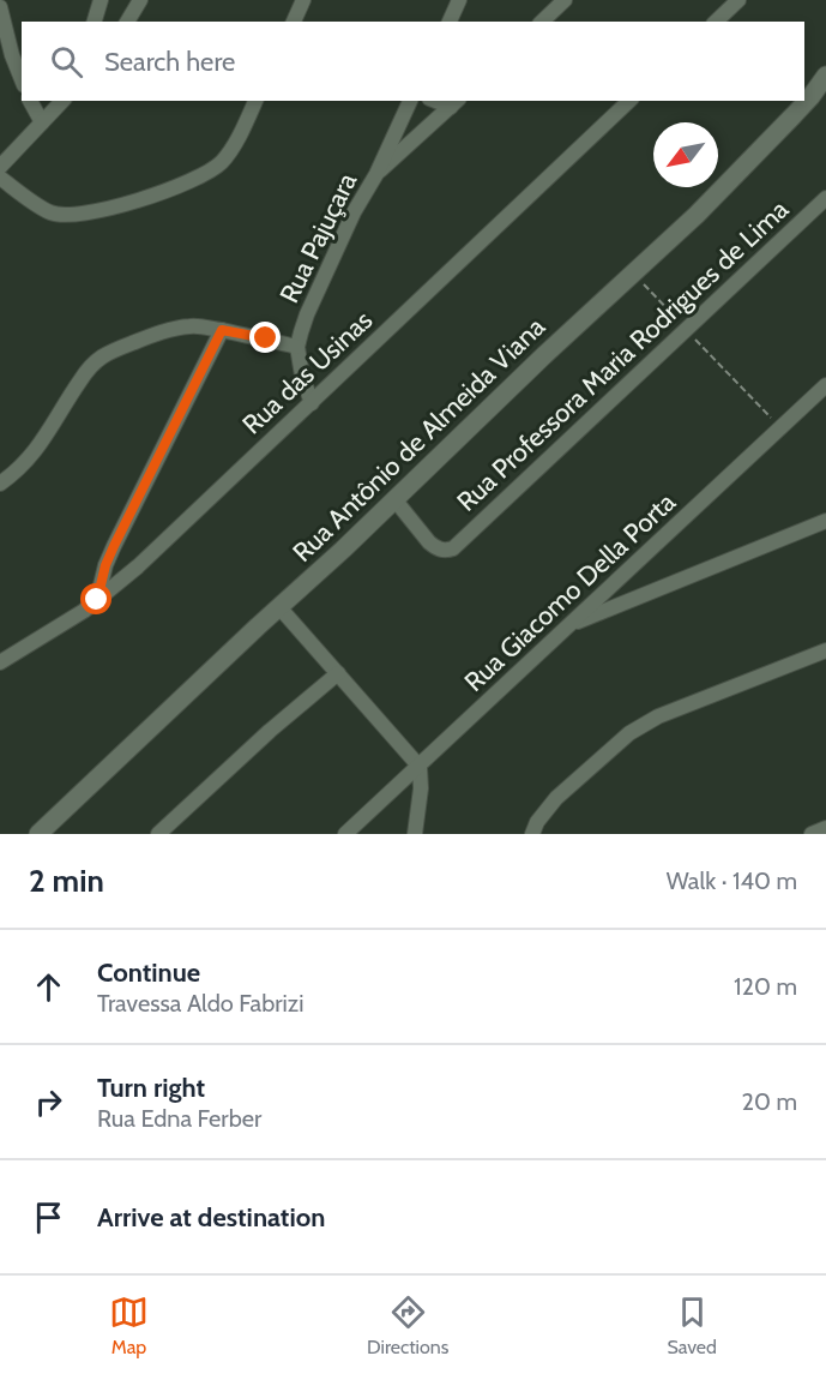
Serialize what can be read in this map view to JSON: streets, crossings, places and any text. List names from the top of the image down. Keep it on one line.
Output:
{"streets":{"street":["Rua Pajuçara","Rua Professora Maria Rodrigues de Lima","Rua das Usinas","Rua Antônio de Almeida Viana","Rua Giacomo Della Porta"]},"crossings":[["Rua Pajuçara","Rua das Usinas"],["Rua Professora Maria Rodrigues de Lima","Rua Antônio de Almeida Viana"]],"north":"bottom left","page":{"search":"Search here","heading":["2 min","Walk · 140 m"],"list":[["Continue","Travessa Aldo Fabrizi","120 m"],["Turn right","Rua Edna Ferber","20 m"],"Arrive at destination"],"nav":["Map","Directions","Saved"]}}
